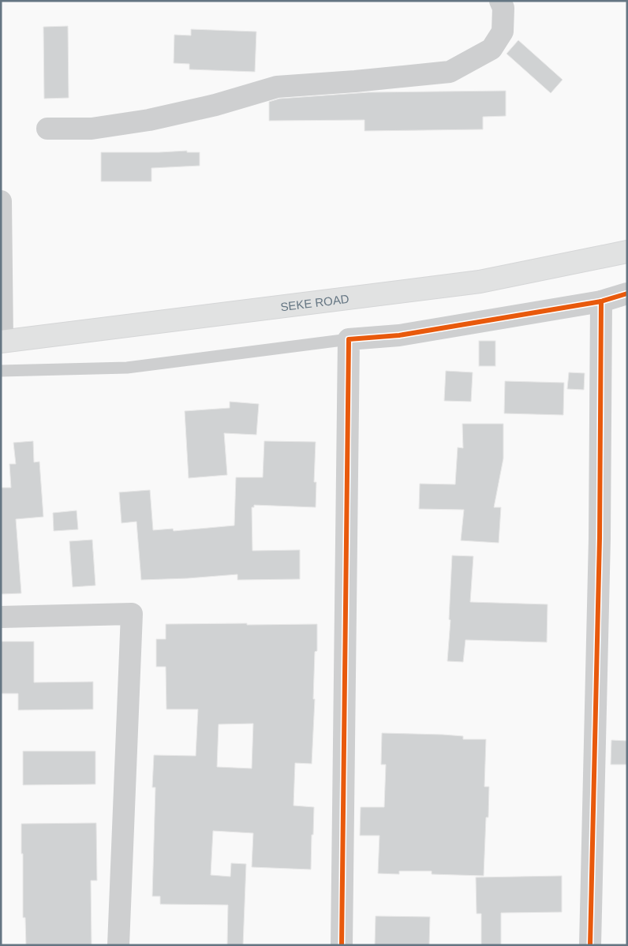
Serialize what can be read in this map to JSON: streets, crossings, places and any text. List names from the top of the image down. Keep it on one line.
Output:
{"streets":{"main road":["SEKE ROAD"]}}
